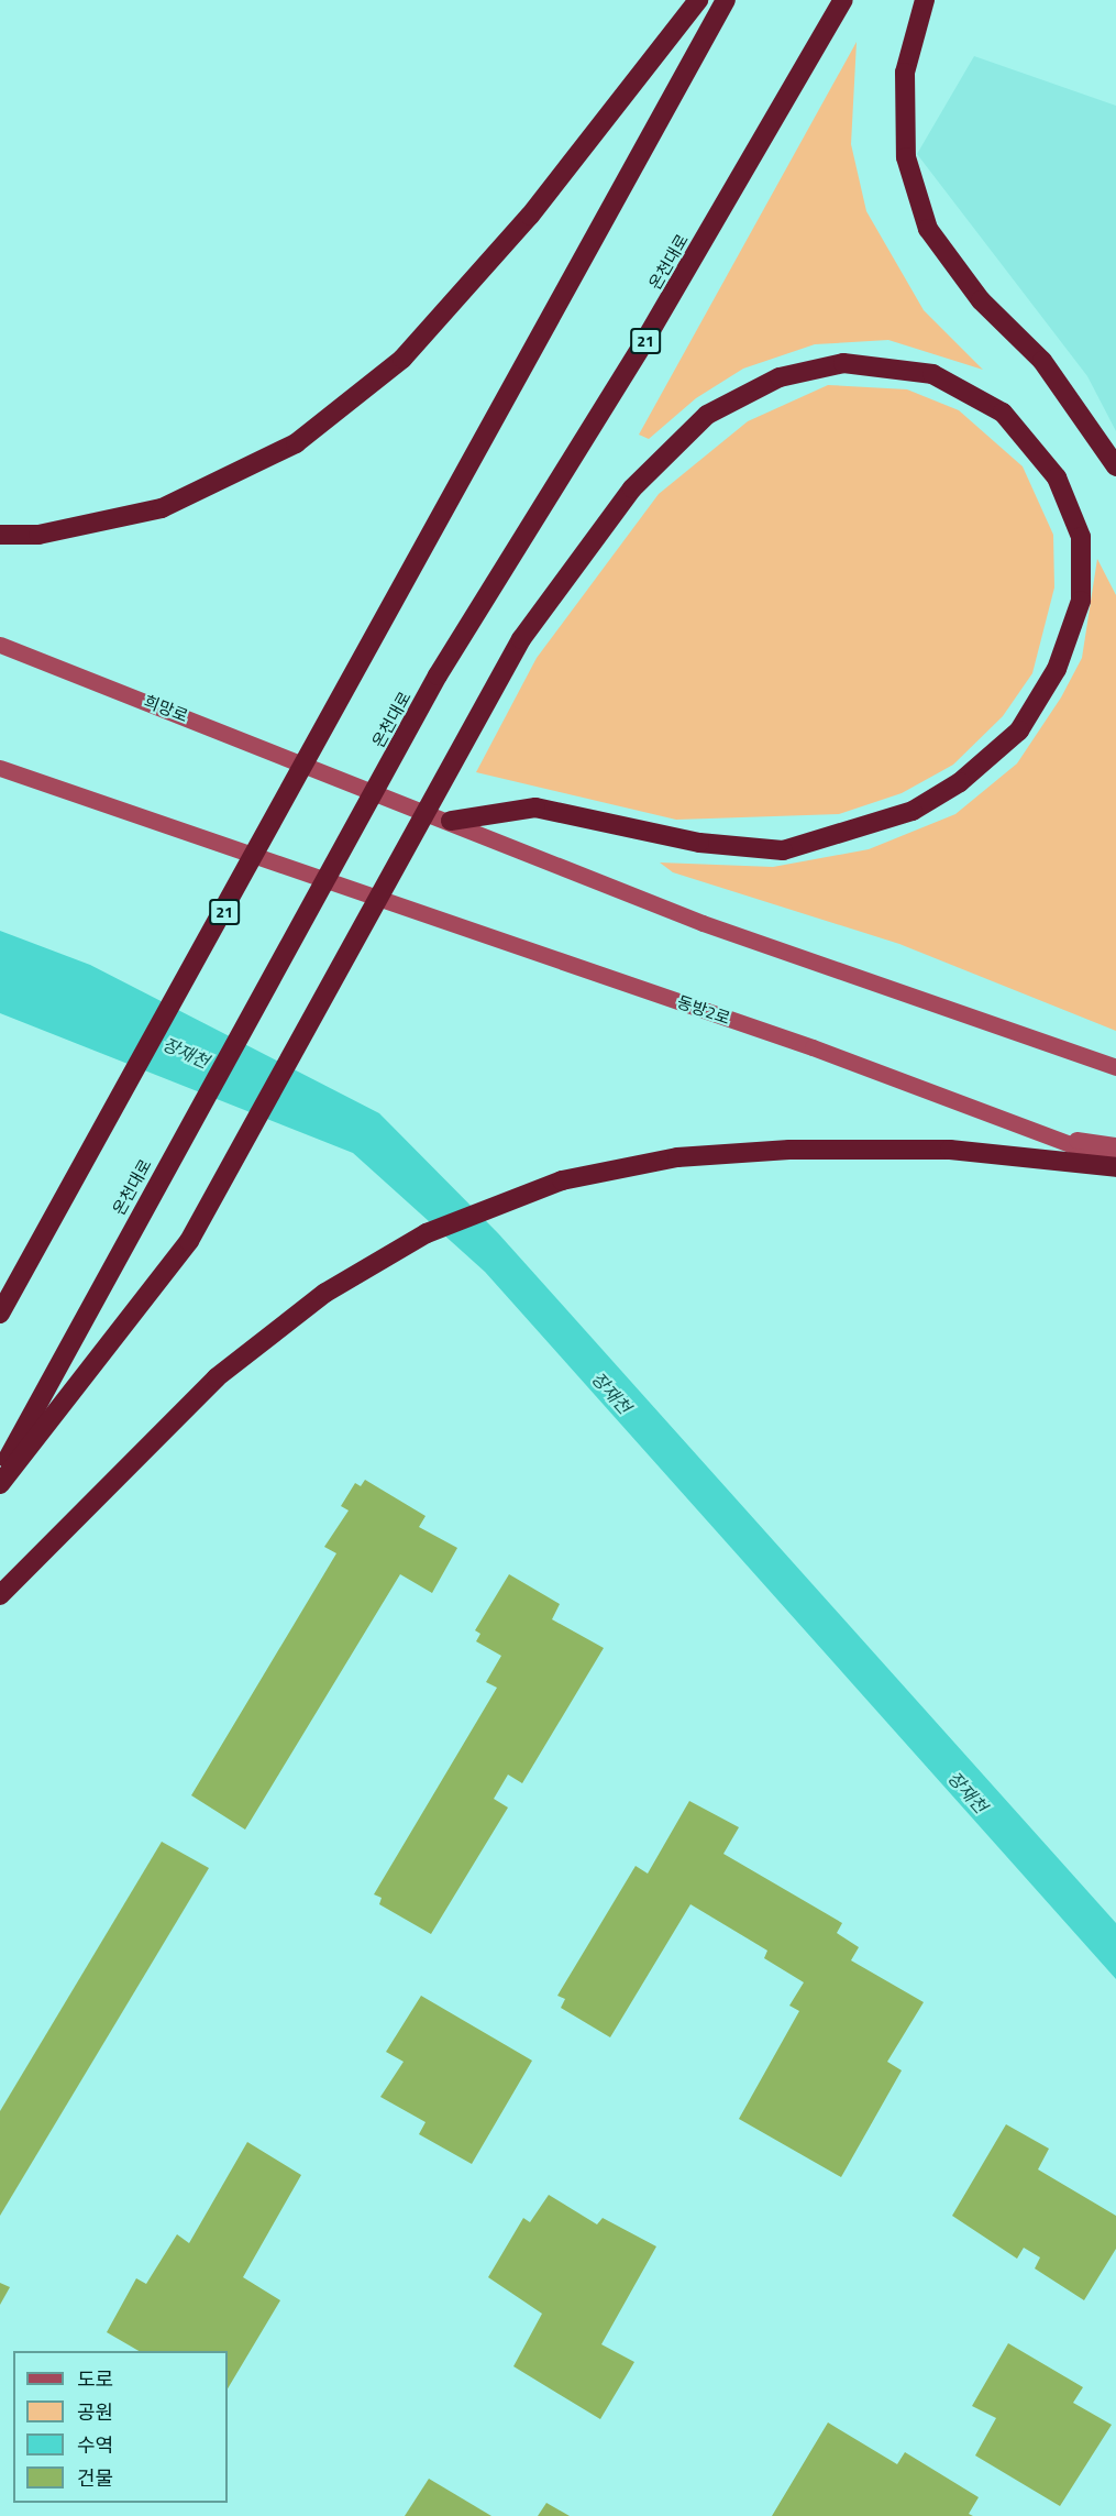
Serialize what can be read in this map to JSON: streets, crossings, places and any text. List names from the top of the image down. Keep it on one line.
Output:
{"streets":{"highway":["온천대로","21"],"main road":["희망로","동방2로"]},"water":["장재천"],"legend":["도로","공원","수역","건물"]}
